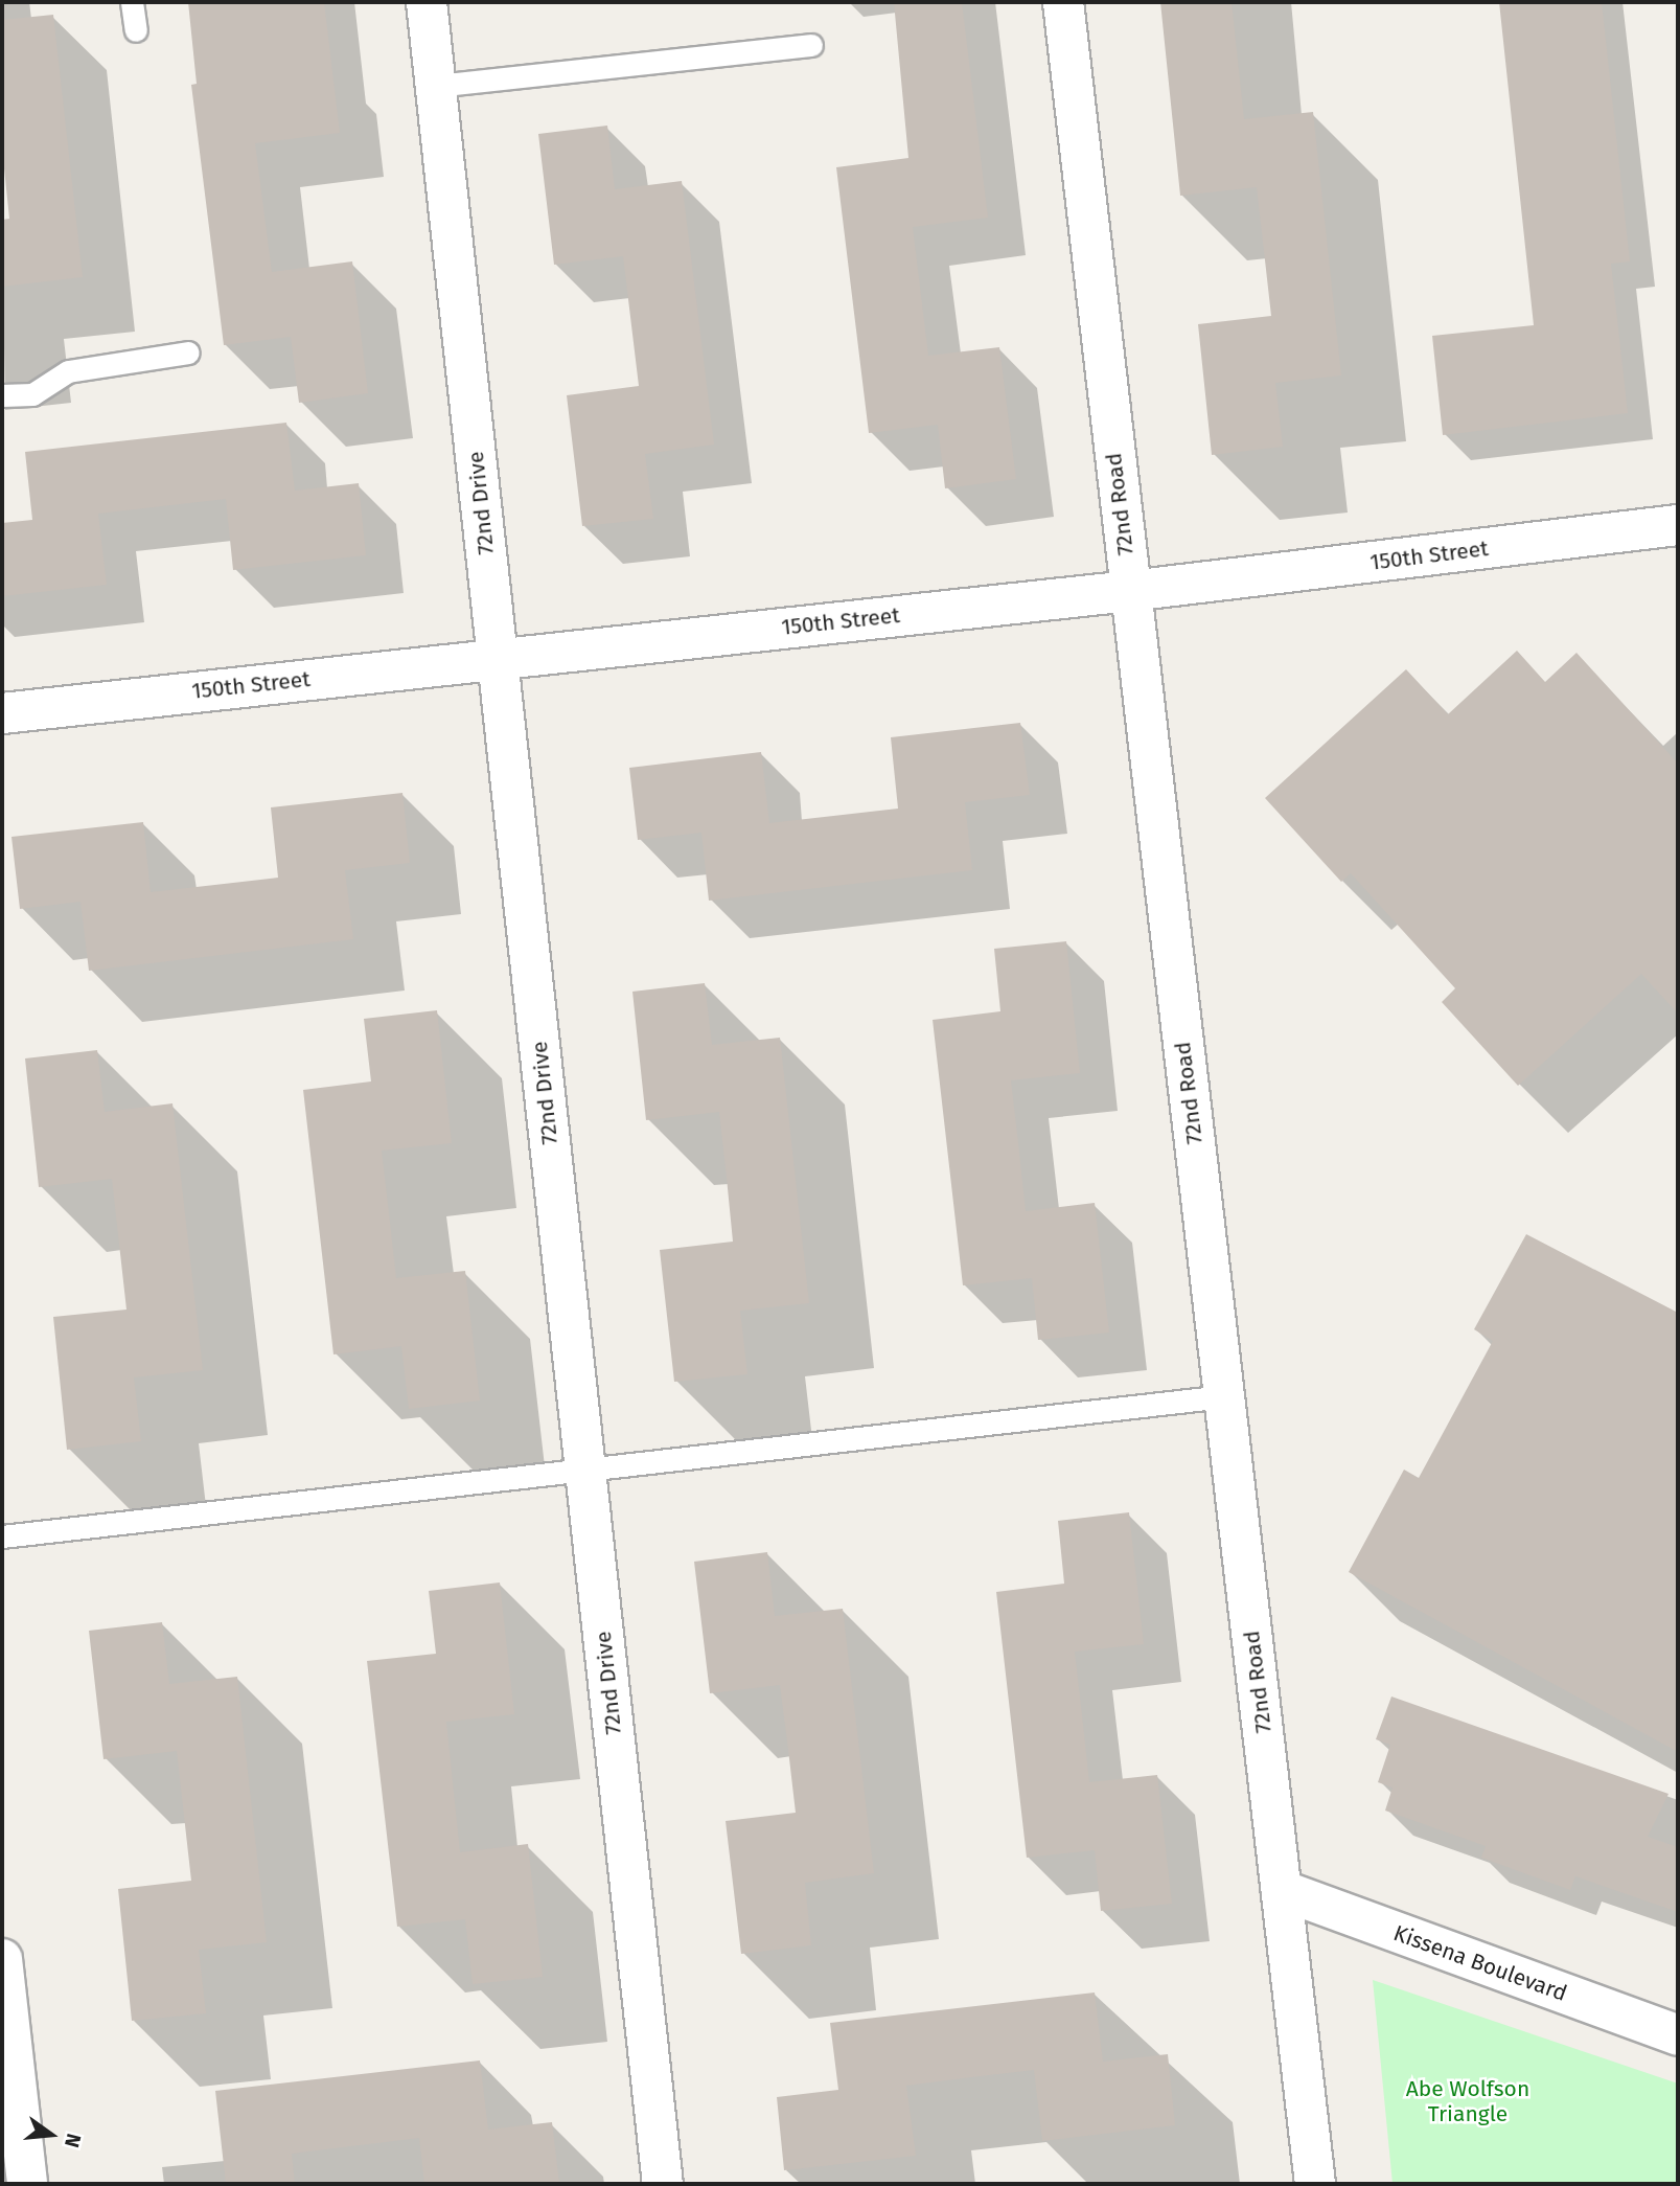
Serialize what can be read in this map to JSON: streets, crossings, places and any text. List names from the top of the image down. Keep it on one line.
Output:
{"streets":{"street":["72nd Drive","72nd Road","150th Street","Kissena Boulevard"]},"crossings":[["72nd Drive","150th Street"],["72nd Road","150th Street"],["72nd Road","Kissena Boulevard"]],"parks":["Abe Wolfson Triangle"],"north":"right"}
